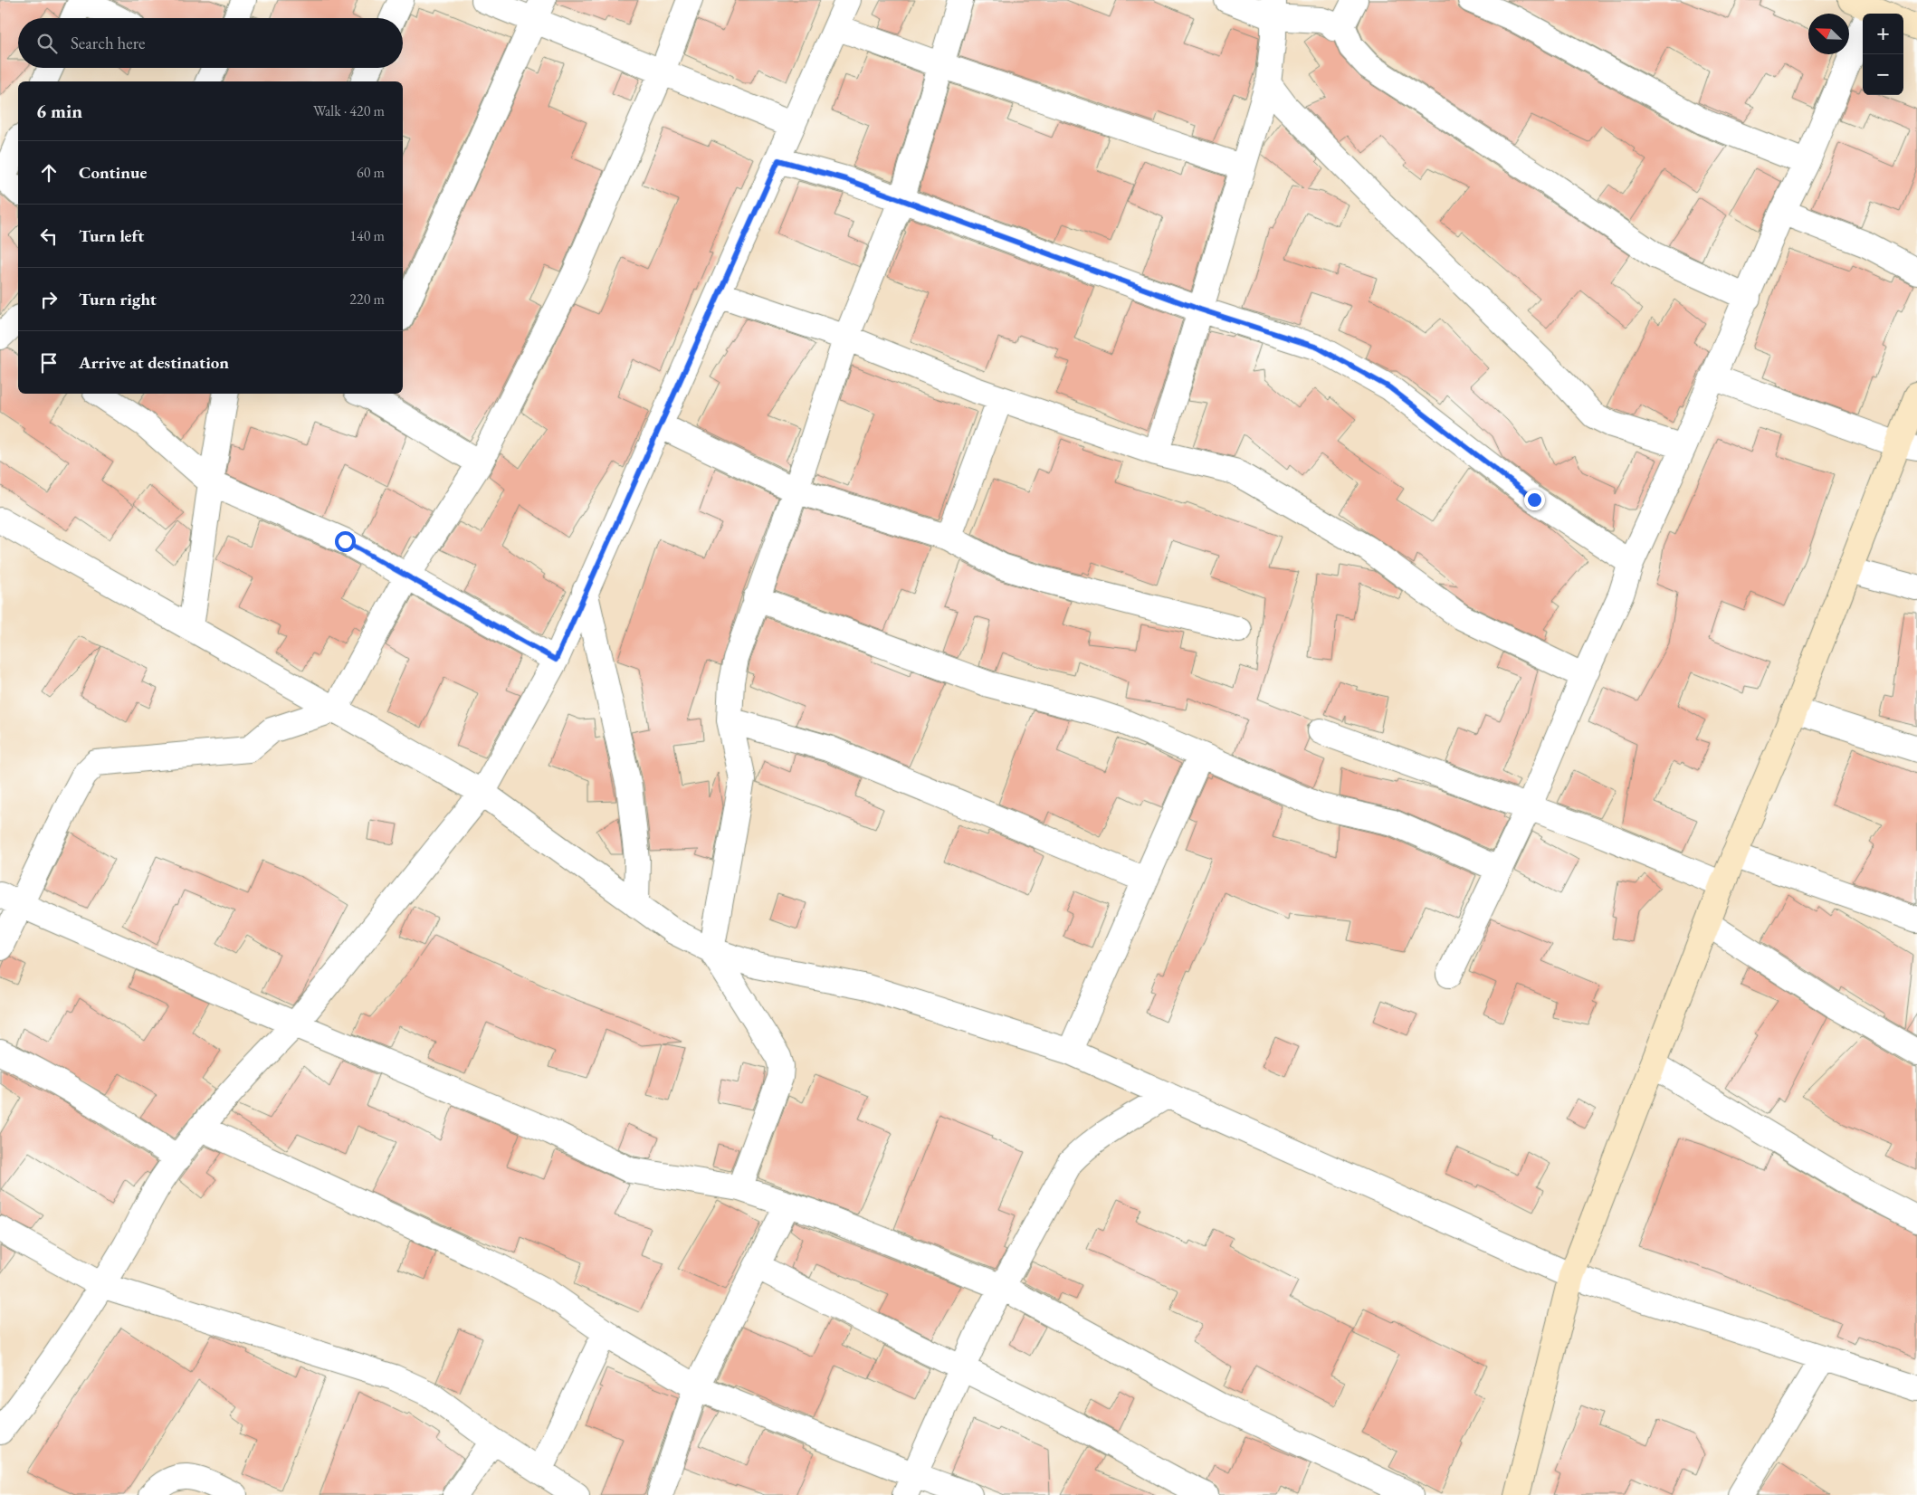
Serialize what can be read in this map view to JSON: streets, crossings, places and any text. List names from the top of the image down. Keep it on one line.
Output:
{"north":"top left","page":{"map_buttons":["+","−"],"search":"Search here","heading":["6 min","Walk · 420 m"],"list":[["Continue","60 m"],["Turn left","140 m"],["Turn right","220 m"],"Arrive at destination"]}}
